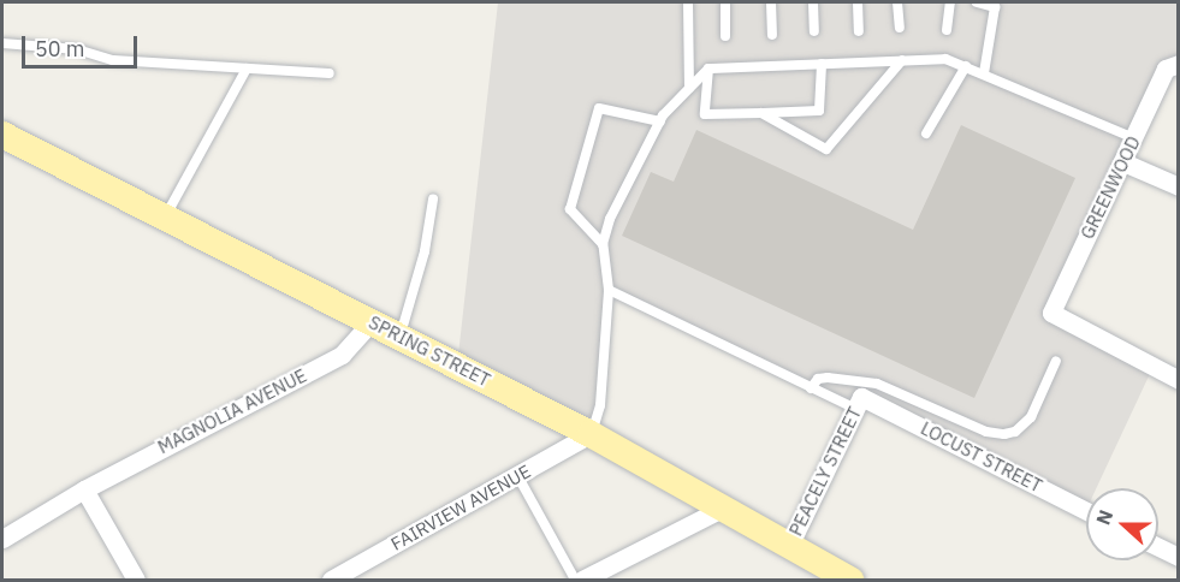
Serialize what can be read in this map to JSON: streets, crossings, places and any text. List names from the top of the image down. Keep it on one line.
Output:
{"streets":{"main road":["SPRING STREET"],"street":["GREENWOOD","MAGNOLIA AVENUE","LOCUST STREET","PEACELY STREET","FAIRVIEW AVENUE"]},"crossings":[["SPRING STREET","MAGNOLIA AVENUE"],["SPRING STREET","PEACELY STREET"],["SPRING STREET","FAIRVIEW AVENUE"],["LOCUST STREET","PEACELY STREET"]],"scale_bar":"50 m","north":"left"}
